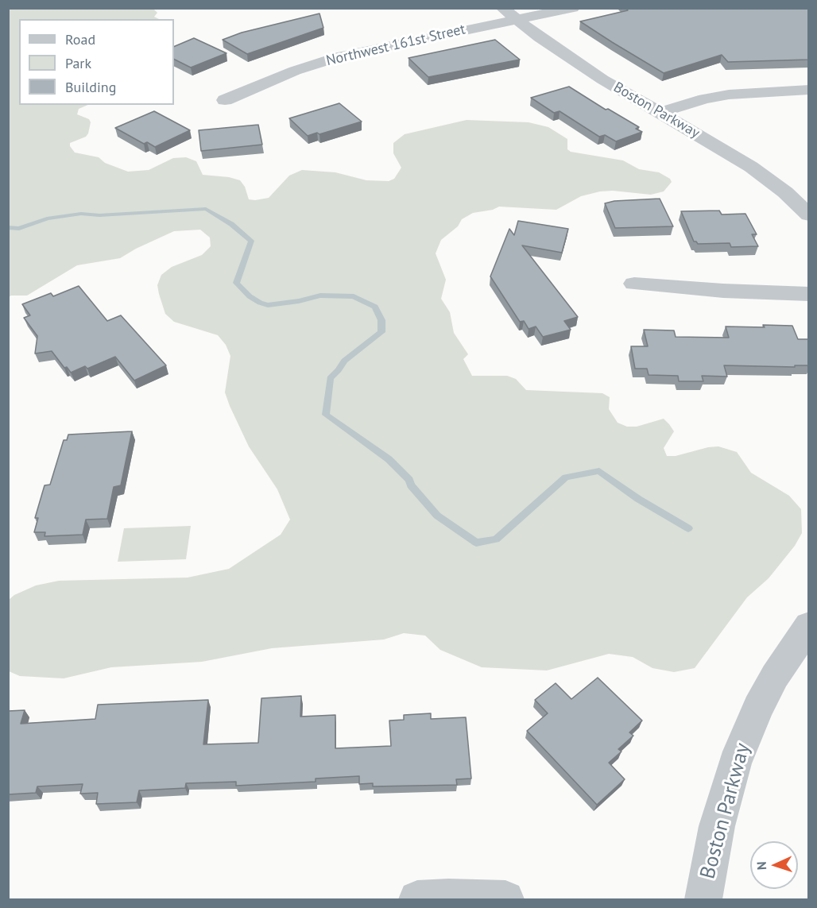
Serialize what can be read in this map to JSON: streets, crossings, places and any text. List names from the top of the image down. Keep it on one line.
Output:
{"streets":{"street":["Northwest 161st Street","Boston Parkway"]},"crossings":[["Northwest 161st Street","Boston Parkway"]],"legend":["Road","Park","Building"],"north":"left"}
